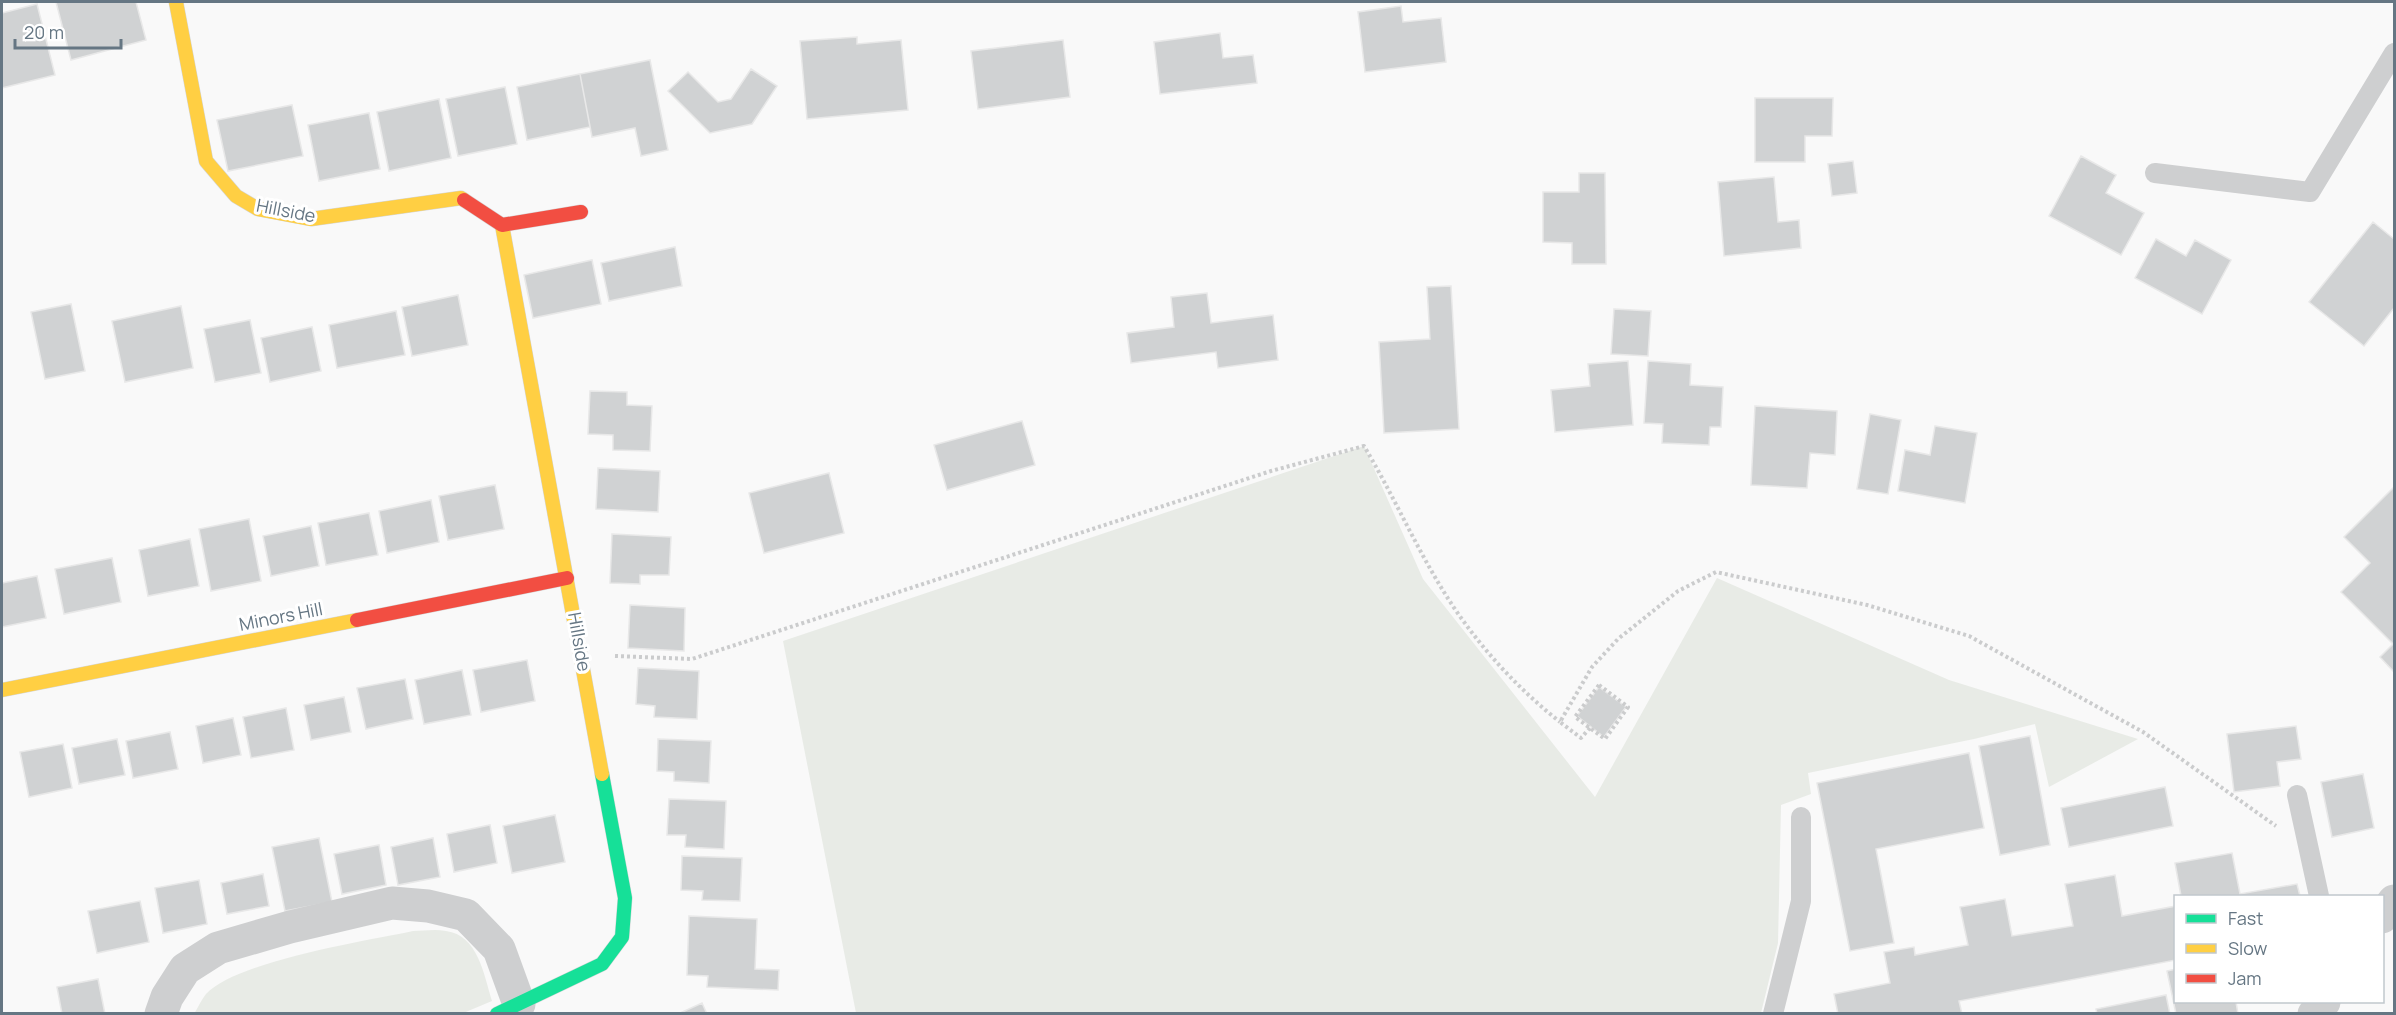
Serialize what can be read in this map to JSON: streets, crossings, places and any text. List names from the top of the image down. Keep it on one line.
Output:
{"streets":{"street":["Hillside","Minors Hill"]},"crossings":[["Hillside","Minors Hill"]],"legend":["Fast","Slow","Jam"],"scale_bar":"20 m"}
